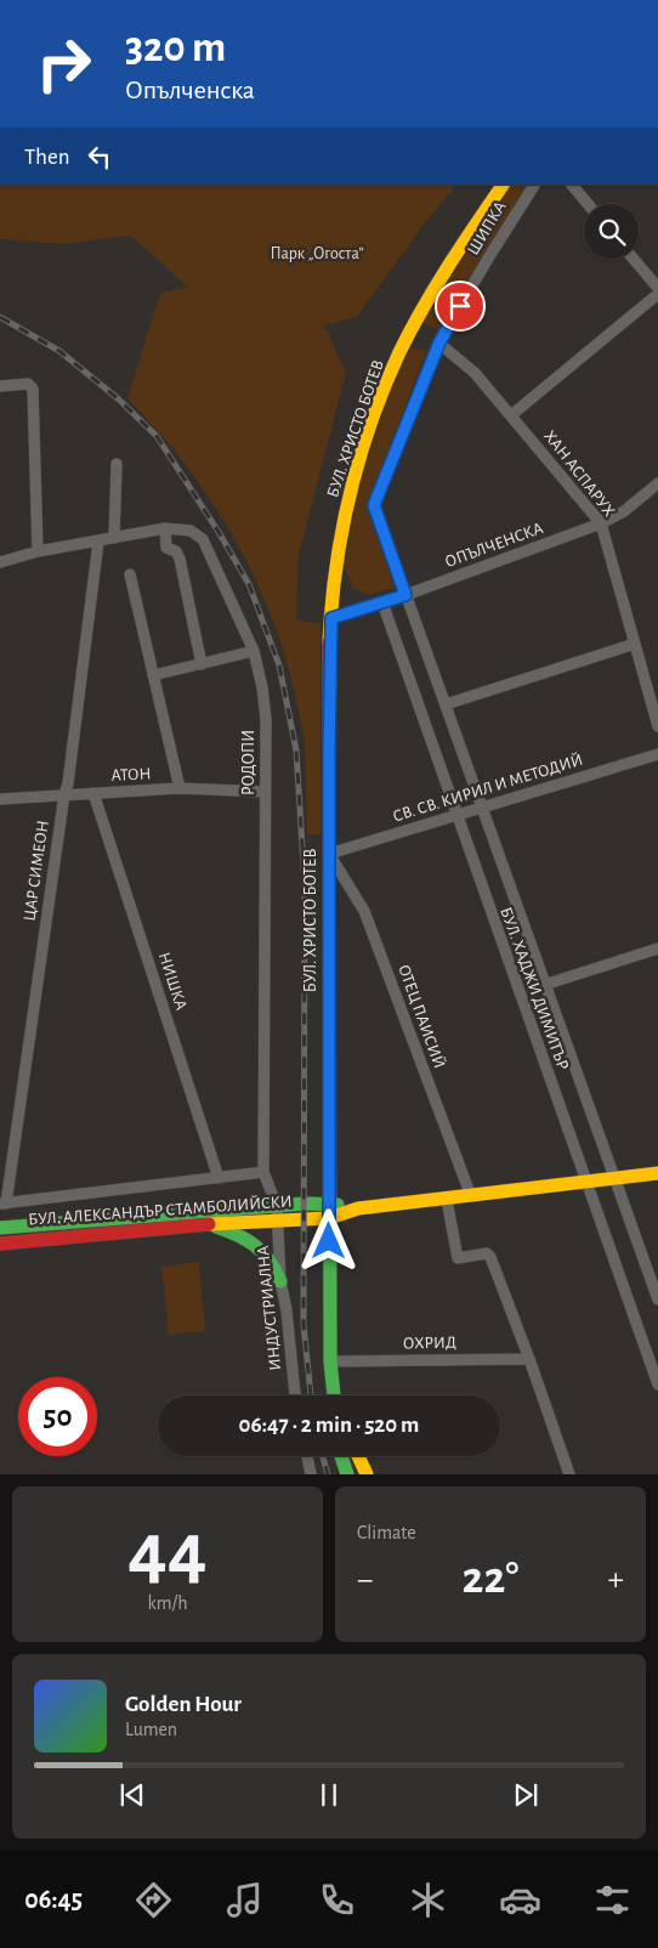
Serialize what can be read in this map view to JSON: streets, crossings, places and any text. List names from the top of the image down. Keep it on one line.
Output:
{"streets":{"main road":["БУЛ. ХРИСТО БОТЕВ","БУЛ. АЛЕКСАНДЪР СТАМБОЛИЙСКИ"],"street":["ШИПКА","ХАН АСПАРУХ","ОПЪЛЧЕНСКА","РОДОПИ","АТОН","СВ. СВ. КИРИЛ И МЕТОДИЙ","ЦАР СИМЕОН","НИШКА","БУЛ. ХАДЖИ ДИМИТЪР","ОТЕЦ ПАИСИЙ","ИНДУСТРИАЛНА","ОХРИД"]},"crossings":[["ШИПКА","ХАН АСПАРУХ"],["ШИПКА","ОПЪЛЧЕНСКА"],["ШИПКА","БУЛ. ХАДЖИ ДИМИТЪР"],["БУЛ. ХРИСТО БОТЕВ","ОПЪЛЧЕНСКА"],["БУЛ. ХРИСТО БОТЕВ","СВ. СВ. КИРИЛ И МЕТОДИЙ"],["БУЛ. ХРИСТО БОТЕВ","ОТЕЦ ПАИСИЙ"],["БУЛ. ХРИСТО БОТЕВ","БУЛ. АЛЕКСАНДЪР СТАМБОЛИЙСКИ"],["БУЛ. ХРИСТО БОТЕВ","ОХРИД"],["ХАН АСПАРУХ","ОПЪЛЧЕНСКА"],["ОПЪЛЧЕНСКА","БУЛ. ХАДЖИ ДИМИТЪР"],["РОДОПИ","АТОН"],["РОДОПИ","ЦАР СИМЕОН"],["РОДОПИ","БУЛ. АЛЕКСАНДЪР СТАМБОЛИЙСКИ"],["РОДОПИ","ИНДУСТРИАЛНА"],["АТОН","ЦАР СИМЕОН"],["АТОН","НИШКА"],["СВ. СВ. КИРИЛ И МЕТОДИЙ","БУЛ. ХАДЖИ ДИМИТЪР"],["СВ. СВ. КИРИЛ И МЕТОДИЙ","ОТЕЦ ПАИСИЙ"],["БУЛ. ХАДЖИ ДИМИТЪР","БУЛ. АЛЕКСАНДЪР СТАМБОЛИЙСКИ"],["ОТЕЦ ПАИСИЙ","БУЛ. АЛЕКСАНДЪР СТАМБОЛИЙСКИ"],["БУЛ. АЛЕКСАНДЪР СТАМБОЛИЙСКИ","ИНДУСТРИАЛНА"]],"parks":["Парк „Огоста“"],"page":{"turn":["320 m","Опълченска"],"then":"Then","limit":"50","trip":"06:47 · 2 min · 520 m","tile":[["44","km/h"],"Climate"],"heat":["−","22°","+"],"song":["Golden Hour","Lumen"],"tabs":"06:45"}}
